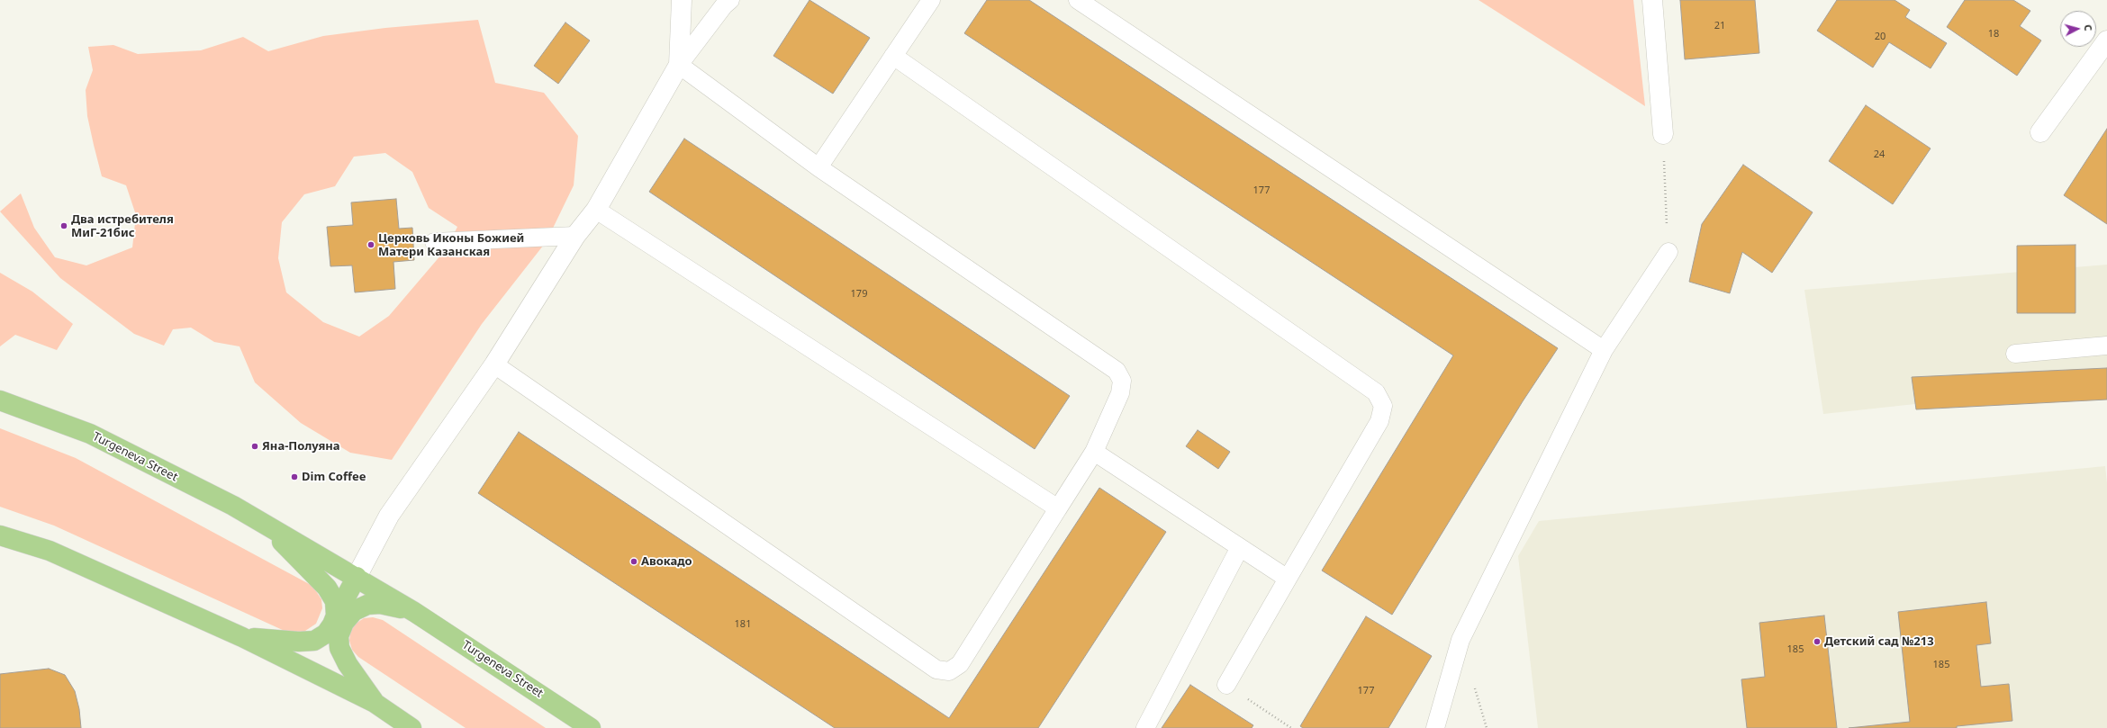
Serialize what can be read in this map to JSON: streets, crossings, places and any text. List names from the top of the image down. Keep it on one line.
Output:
{"streets":{"main road":["Turgeneva Street"]},"places":["Два истребителя МиГ-21бис","Церковь Иконы Божией Матери Казанская","Яна-Полуяна","Dim Coffee","Авокадо","Детский сад №213"],"house_numbers":["21","18","20","24","177","179","181","185","185","177"],"north":"right"}
